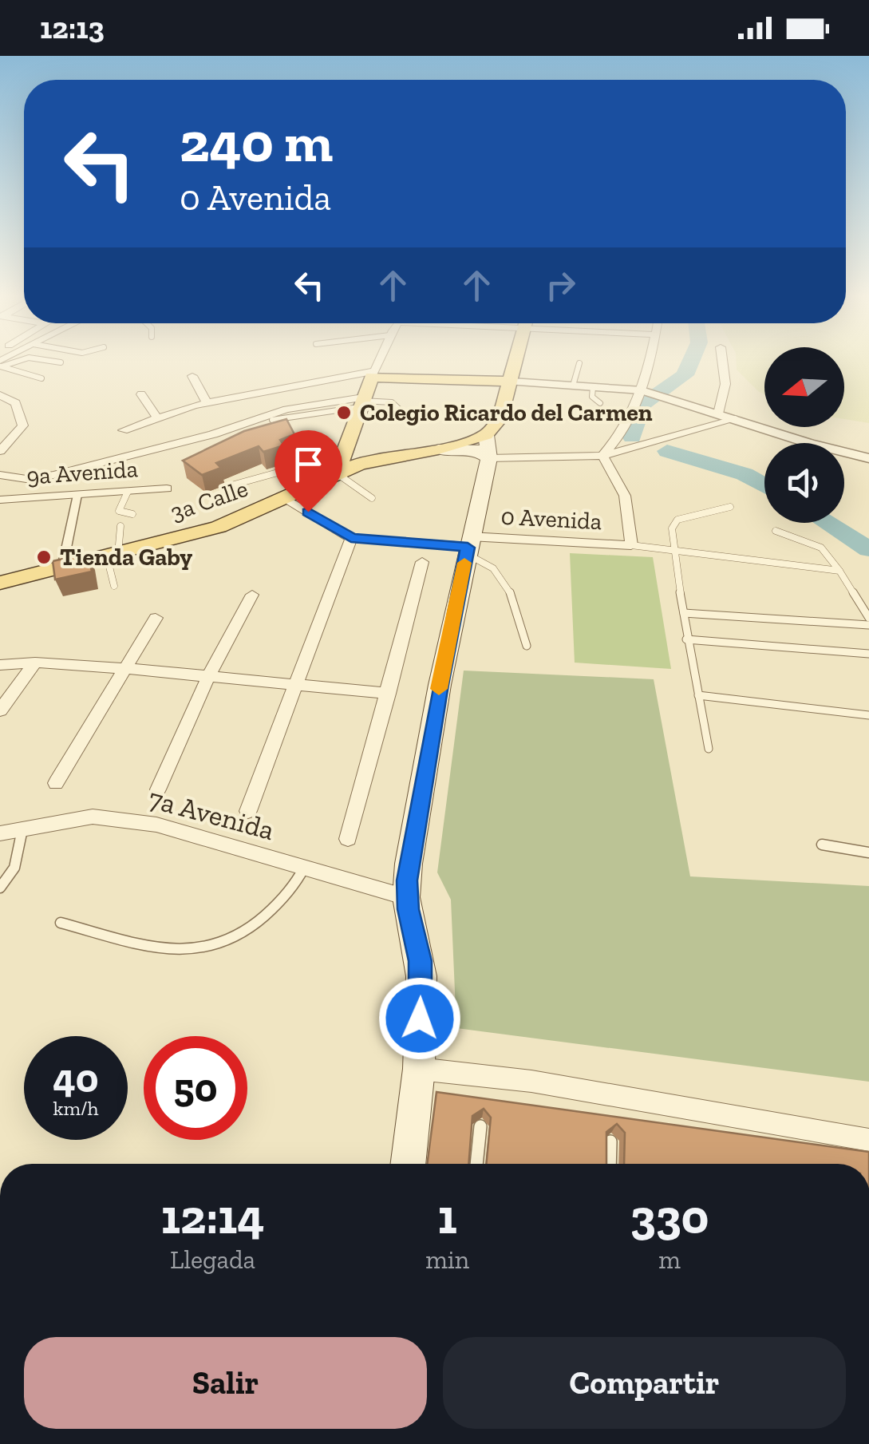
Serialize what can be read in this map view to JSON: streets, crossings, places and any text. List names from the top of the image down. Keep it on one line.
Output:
{"streets":{"main road":["3a Calle"],"street":["9a Avenida","0 Avenida","7a Avenida"]},"crossings":[["3a Calle","0 Avenida"]],"places":["Colegio Ricardo del Carmen","Tienda Gaby"],"north":"left","page":{"status":"12:13","turn":["240 m","0 Avenida"],"speed":"40 km/h","limit":"50","eta":["12:14","Llegada","1","min","330","m"],"buttons":["Salir","Compartir"]}}
